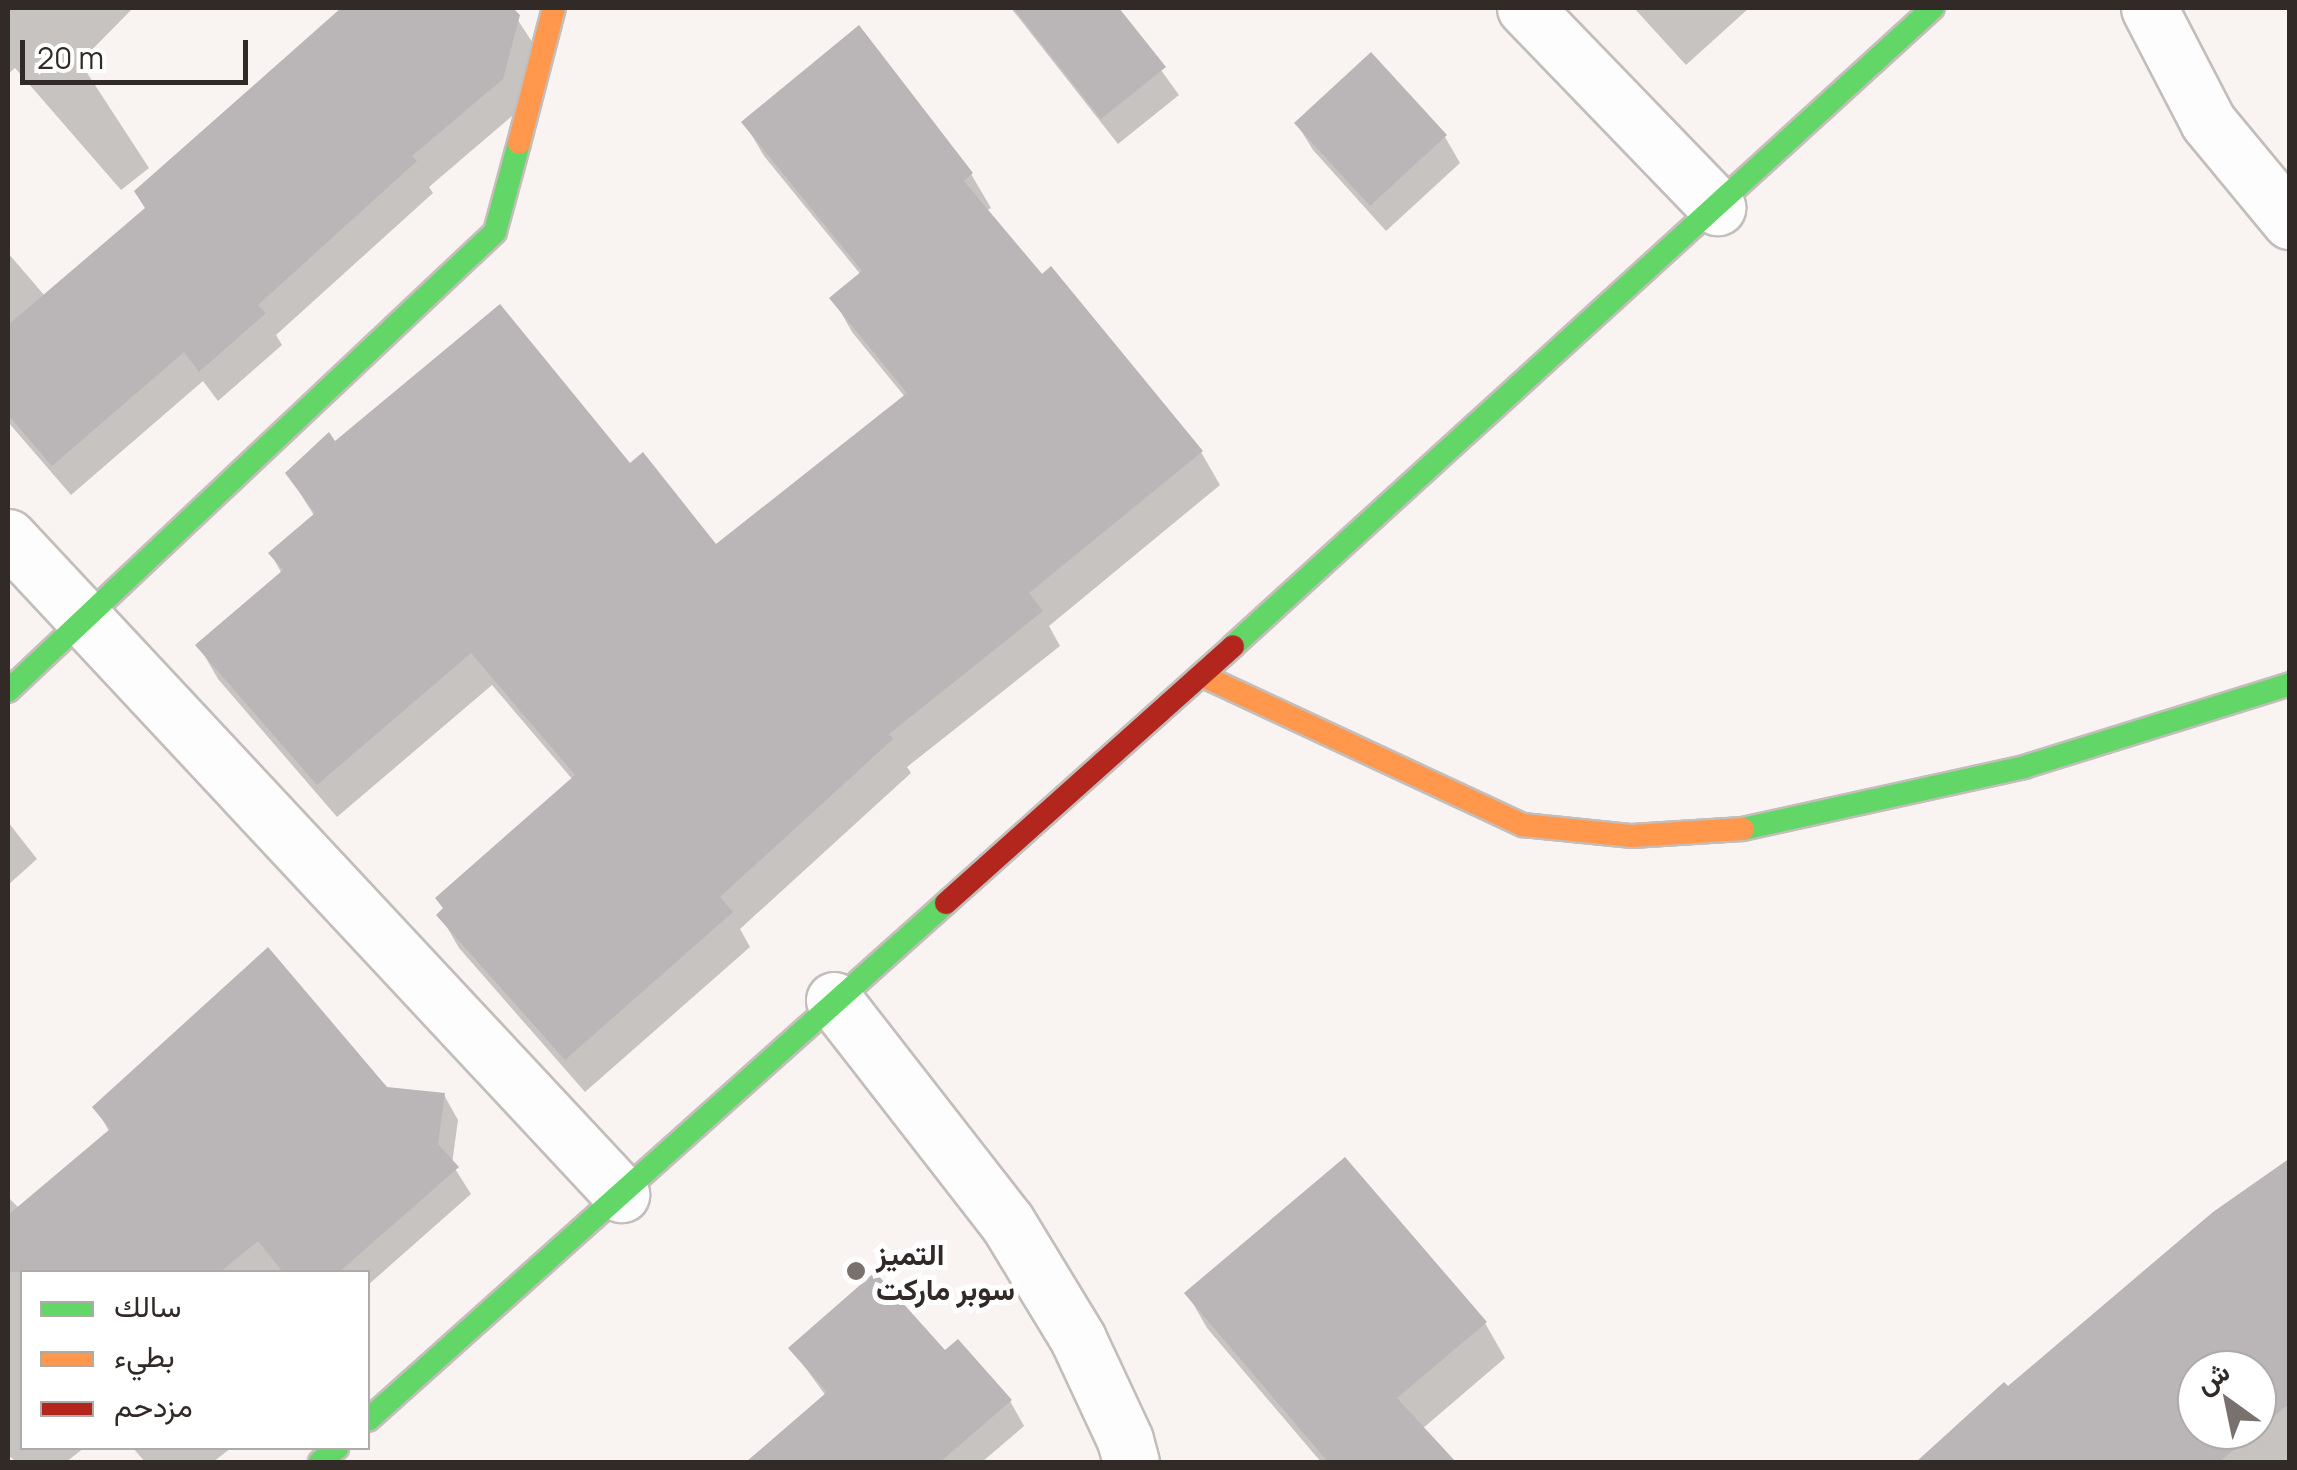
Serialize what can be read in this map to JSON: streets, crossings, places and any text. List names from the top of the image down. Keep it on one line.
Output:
{"places":["التميز سوبر ماركت"],"legend":["سالك","بطيء","مزدحم"],"scale_bar":"20 m","north":"top left"}
